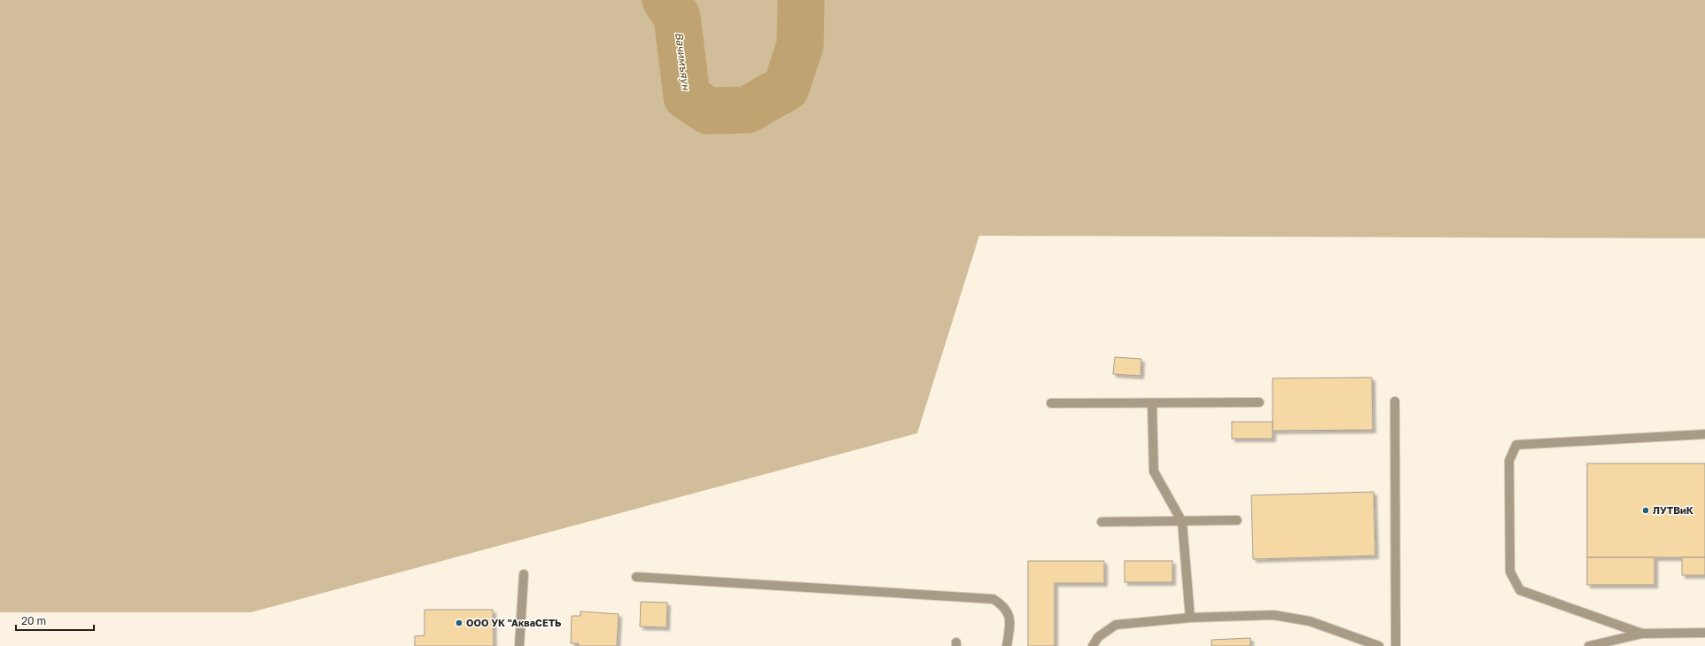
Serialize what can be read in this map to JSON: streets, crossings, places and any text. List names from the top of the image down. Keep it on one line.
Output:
{"water":["Вачимъяун"],"places":["ЛУТВиК","ООО УК \"АкваСЕТЬ"],"scale_bar":"20 m"}
